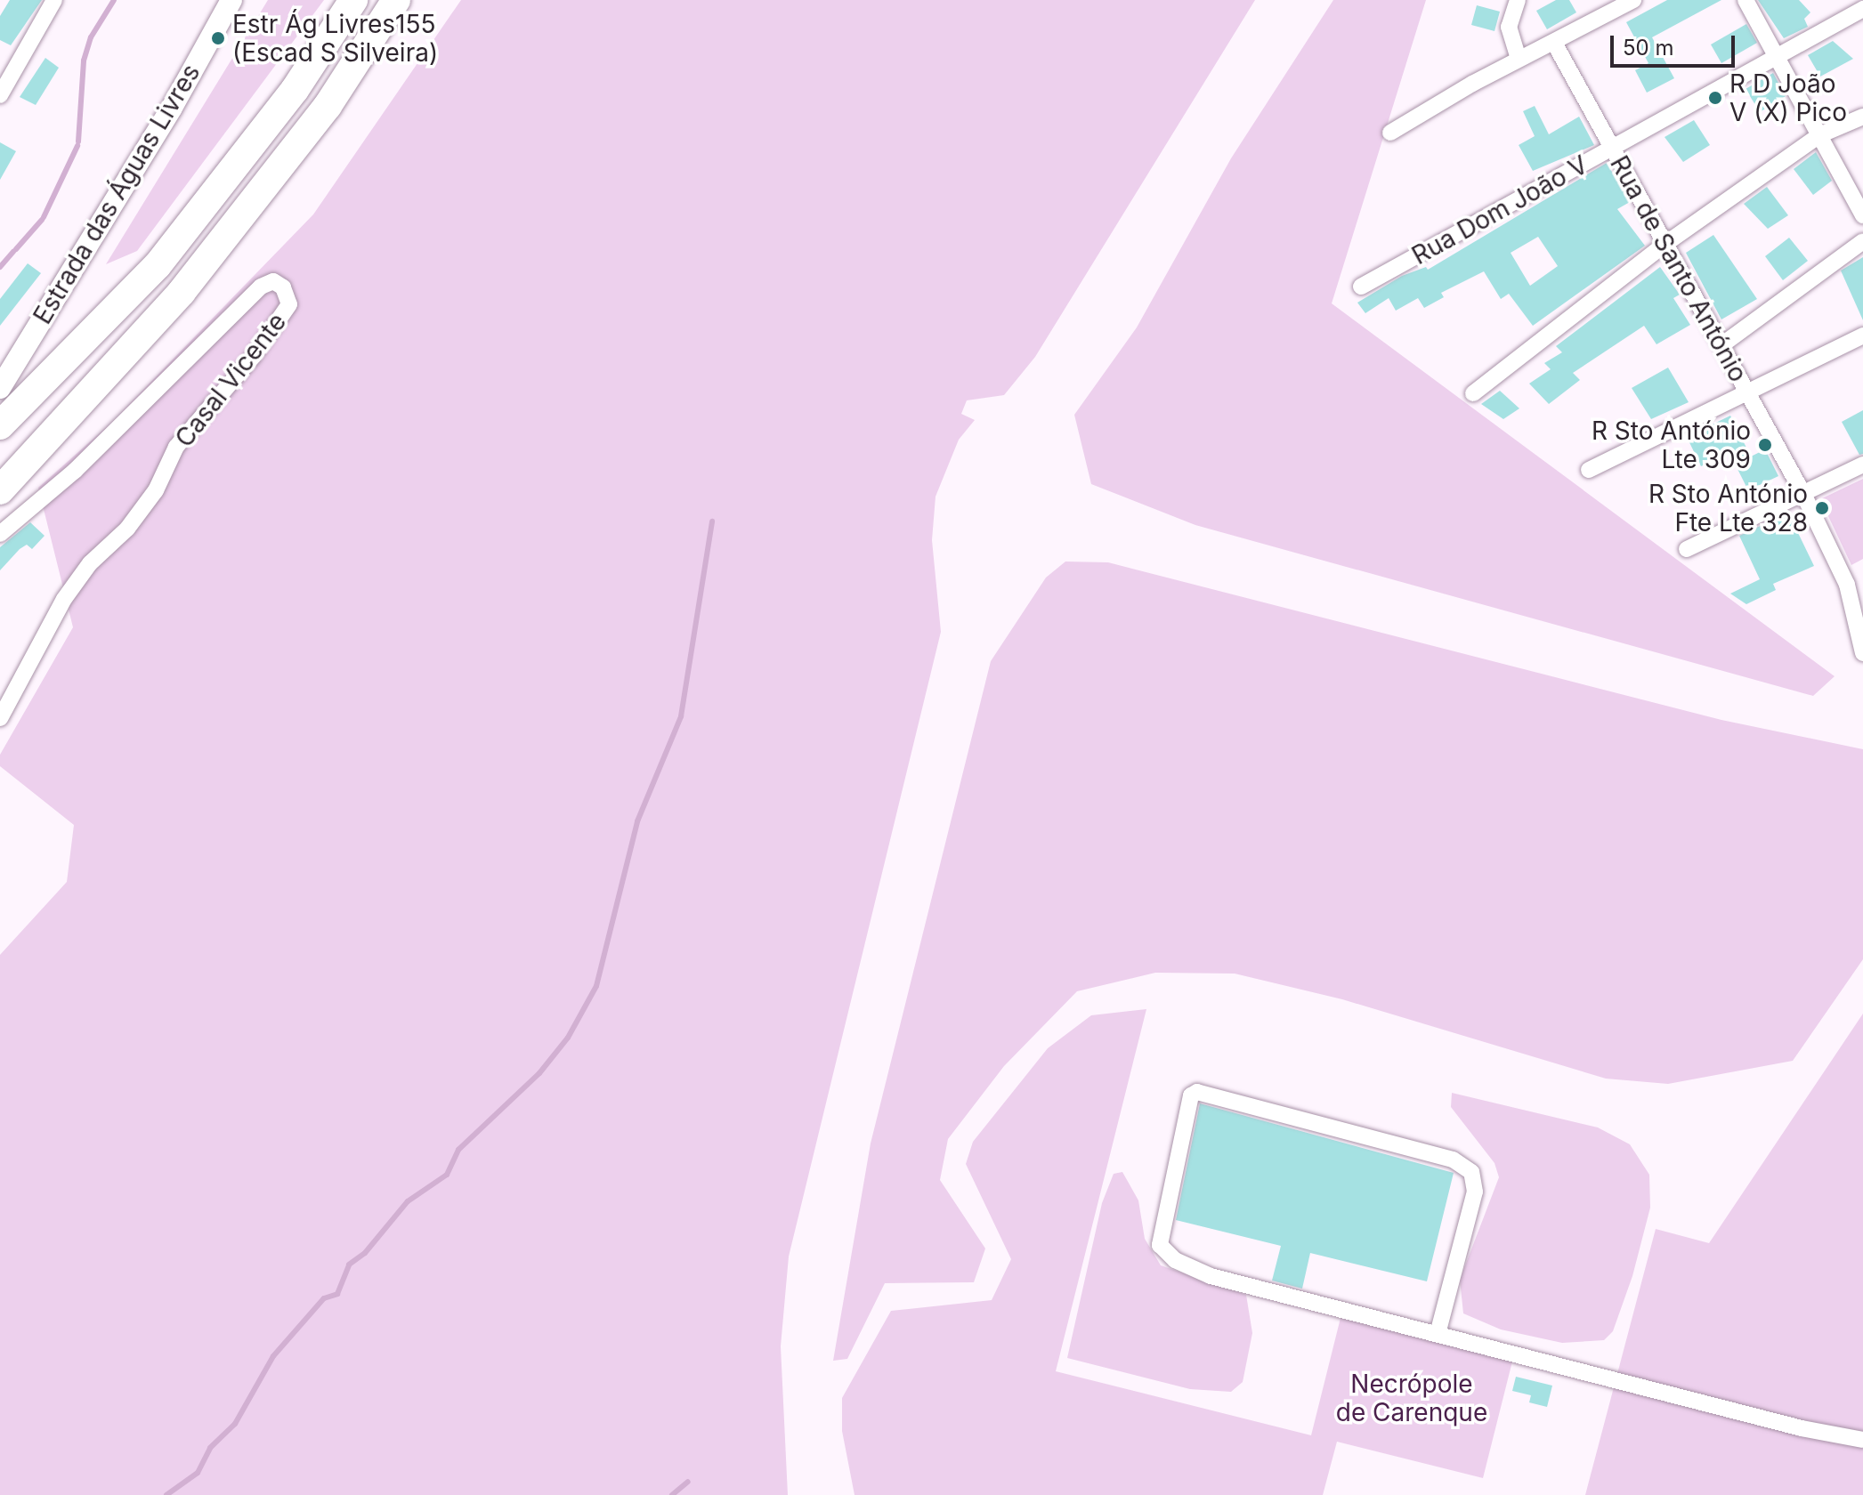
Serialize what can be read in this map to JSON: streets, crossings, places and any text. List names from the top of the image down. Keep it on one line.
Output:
{"streets":{"street":["Estrada das Águas Livres","Rua Dom João V","Rua de Santo António","Casal Vicente"]},"crossings":[["Rua Dom João V","Rua de Santo António"]],"parks":["Necrópole de Carenque"],"places":["Estr Ág Livres155 (Escad S Silveira)","R D João V (X) Pico","R Sto António Lte 309","R Sto António Fte Lte 328"],"scale_bar":"50 m"}
